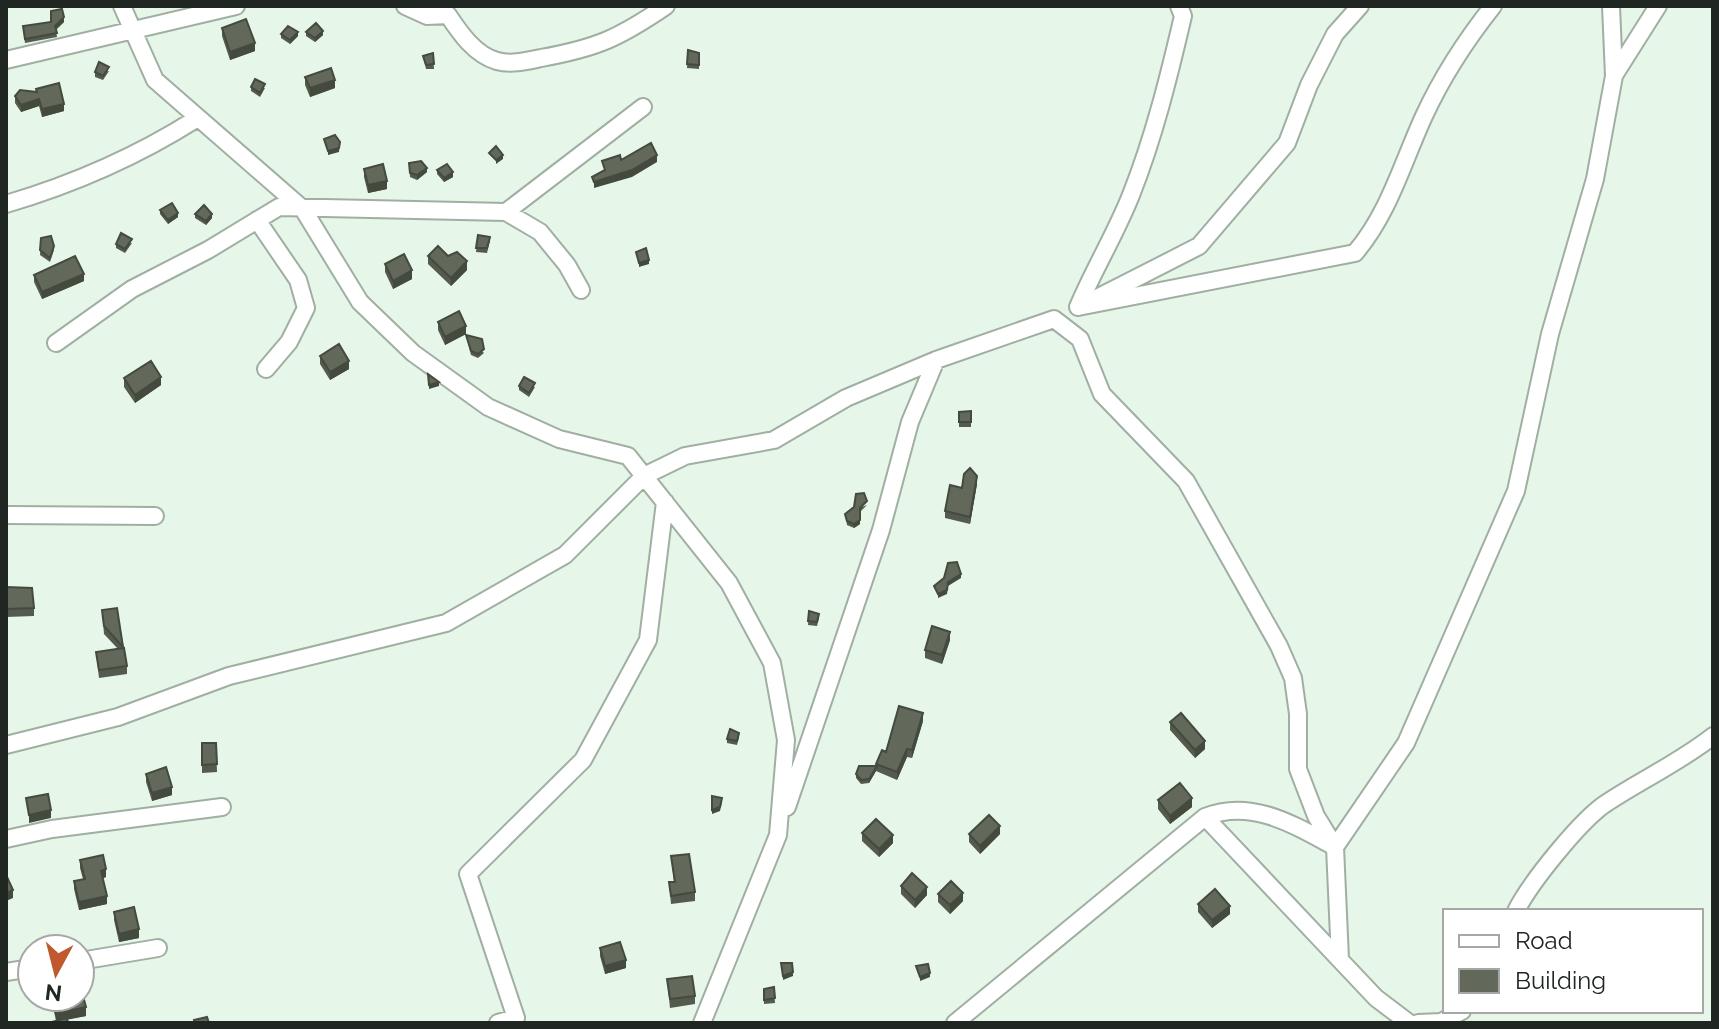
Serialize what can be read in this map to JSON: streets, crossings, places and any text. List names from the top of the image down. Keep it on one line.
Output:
{"legend":["Road","Building"],"north":"bottom"}
